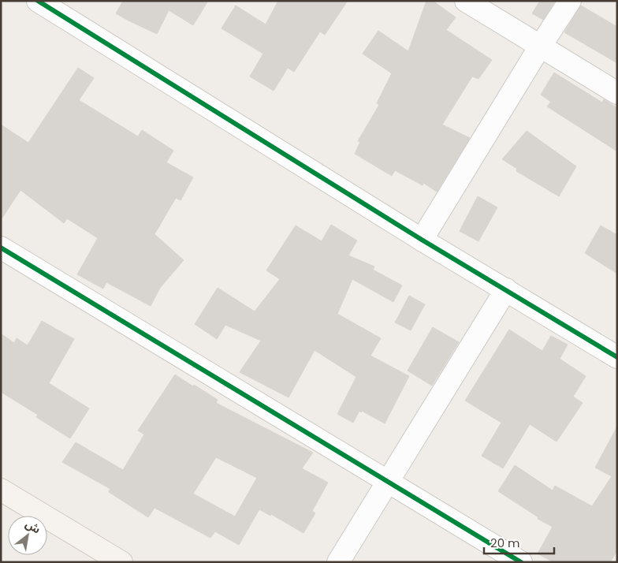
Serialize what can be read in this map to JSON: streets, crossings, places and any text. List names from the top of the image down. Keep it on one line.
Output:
{"scale_bar":"20 m","north":"top right"}
